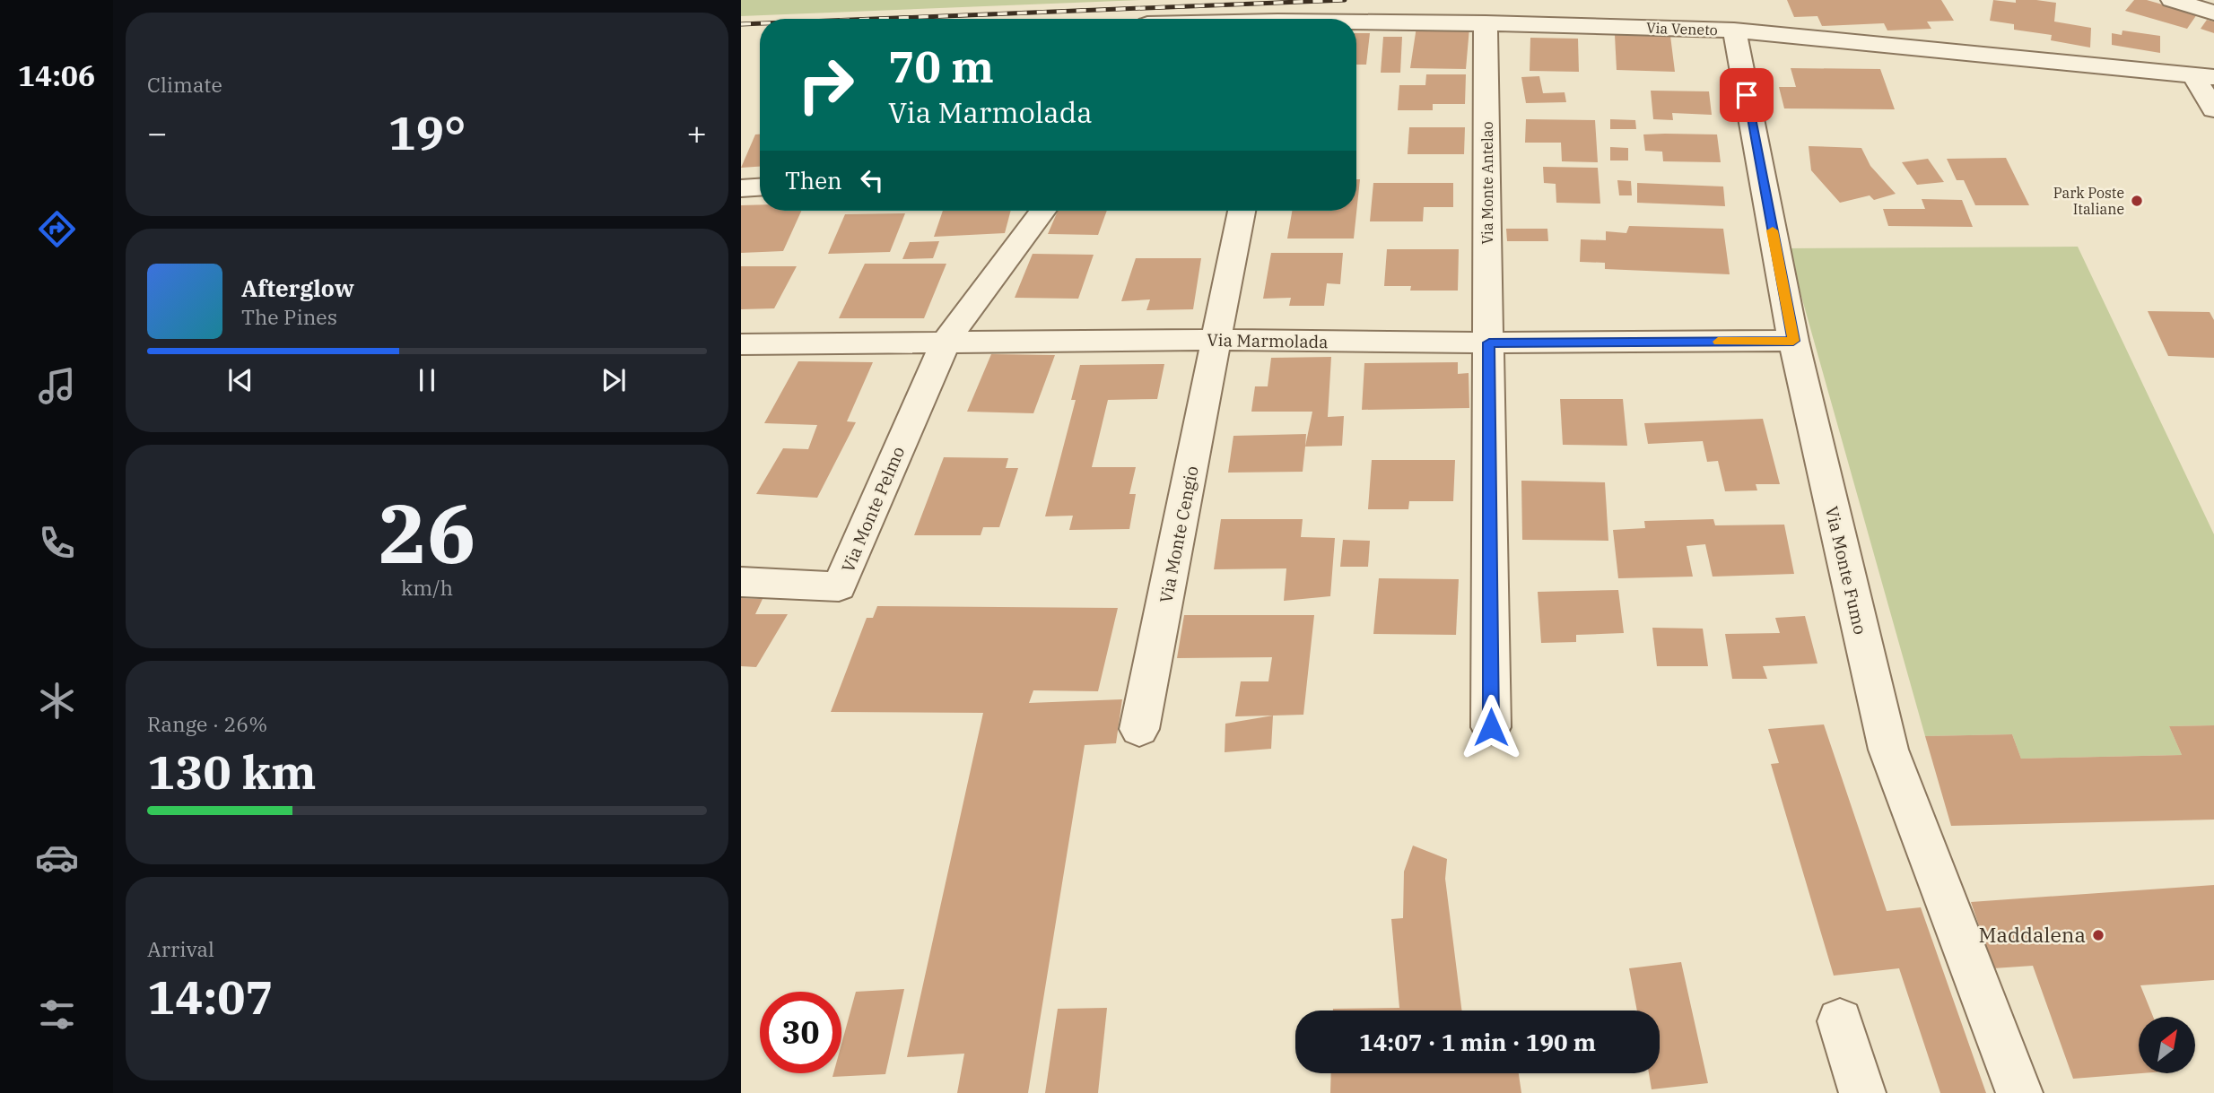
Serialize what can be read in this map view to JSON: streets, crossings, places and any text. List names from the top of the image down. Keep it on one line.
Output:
{"streets":{"street":["Via Veneto","Via Monte Antelao","Via Marmolada","Via Monte Pelmo","Via Monte Cengio","Via Monte Fumo"]},"crossings":[["Via Veneto","Via Monte Antelao"],["Via Veneto","Via Monte Fumo"],["Via Monte Antelao","Via Marmolada"],["Via Marmolada","Via Monte Pelmo"],["Via Marmolada","Via Monte Cengio"],["Via Marmolada","Via Monte Fumo"]],"places":["Park Poste Italiane","Maddalena"],"north":"top right","page":{"tabs":"14:06","tile":["Climate",["26","km/h"],["Range · 26%","130 km"],["Arrival","14:07"]],"turn":["70 m","Via Marmolada"],"heat":["−","19°","+"],"then":"Then","song":["Afterglow","The Pines"],"limit":"30","trip":"14:07 · 1 min · 190 m"}}
